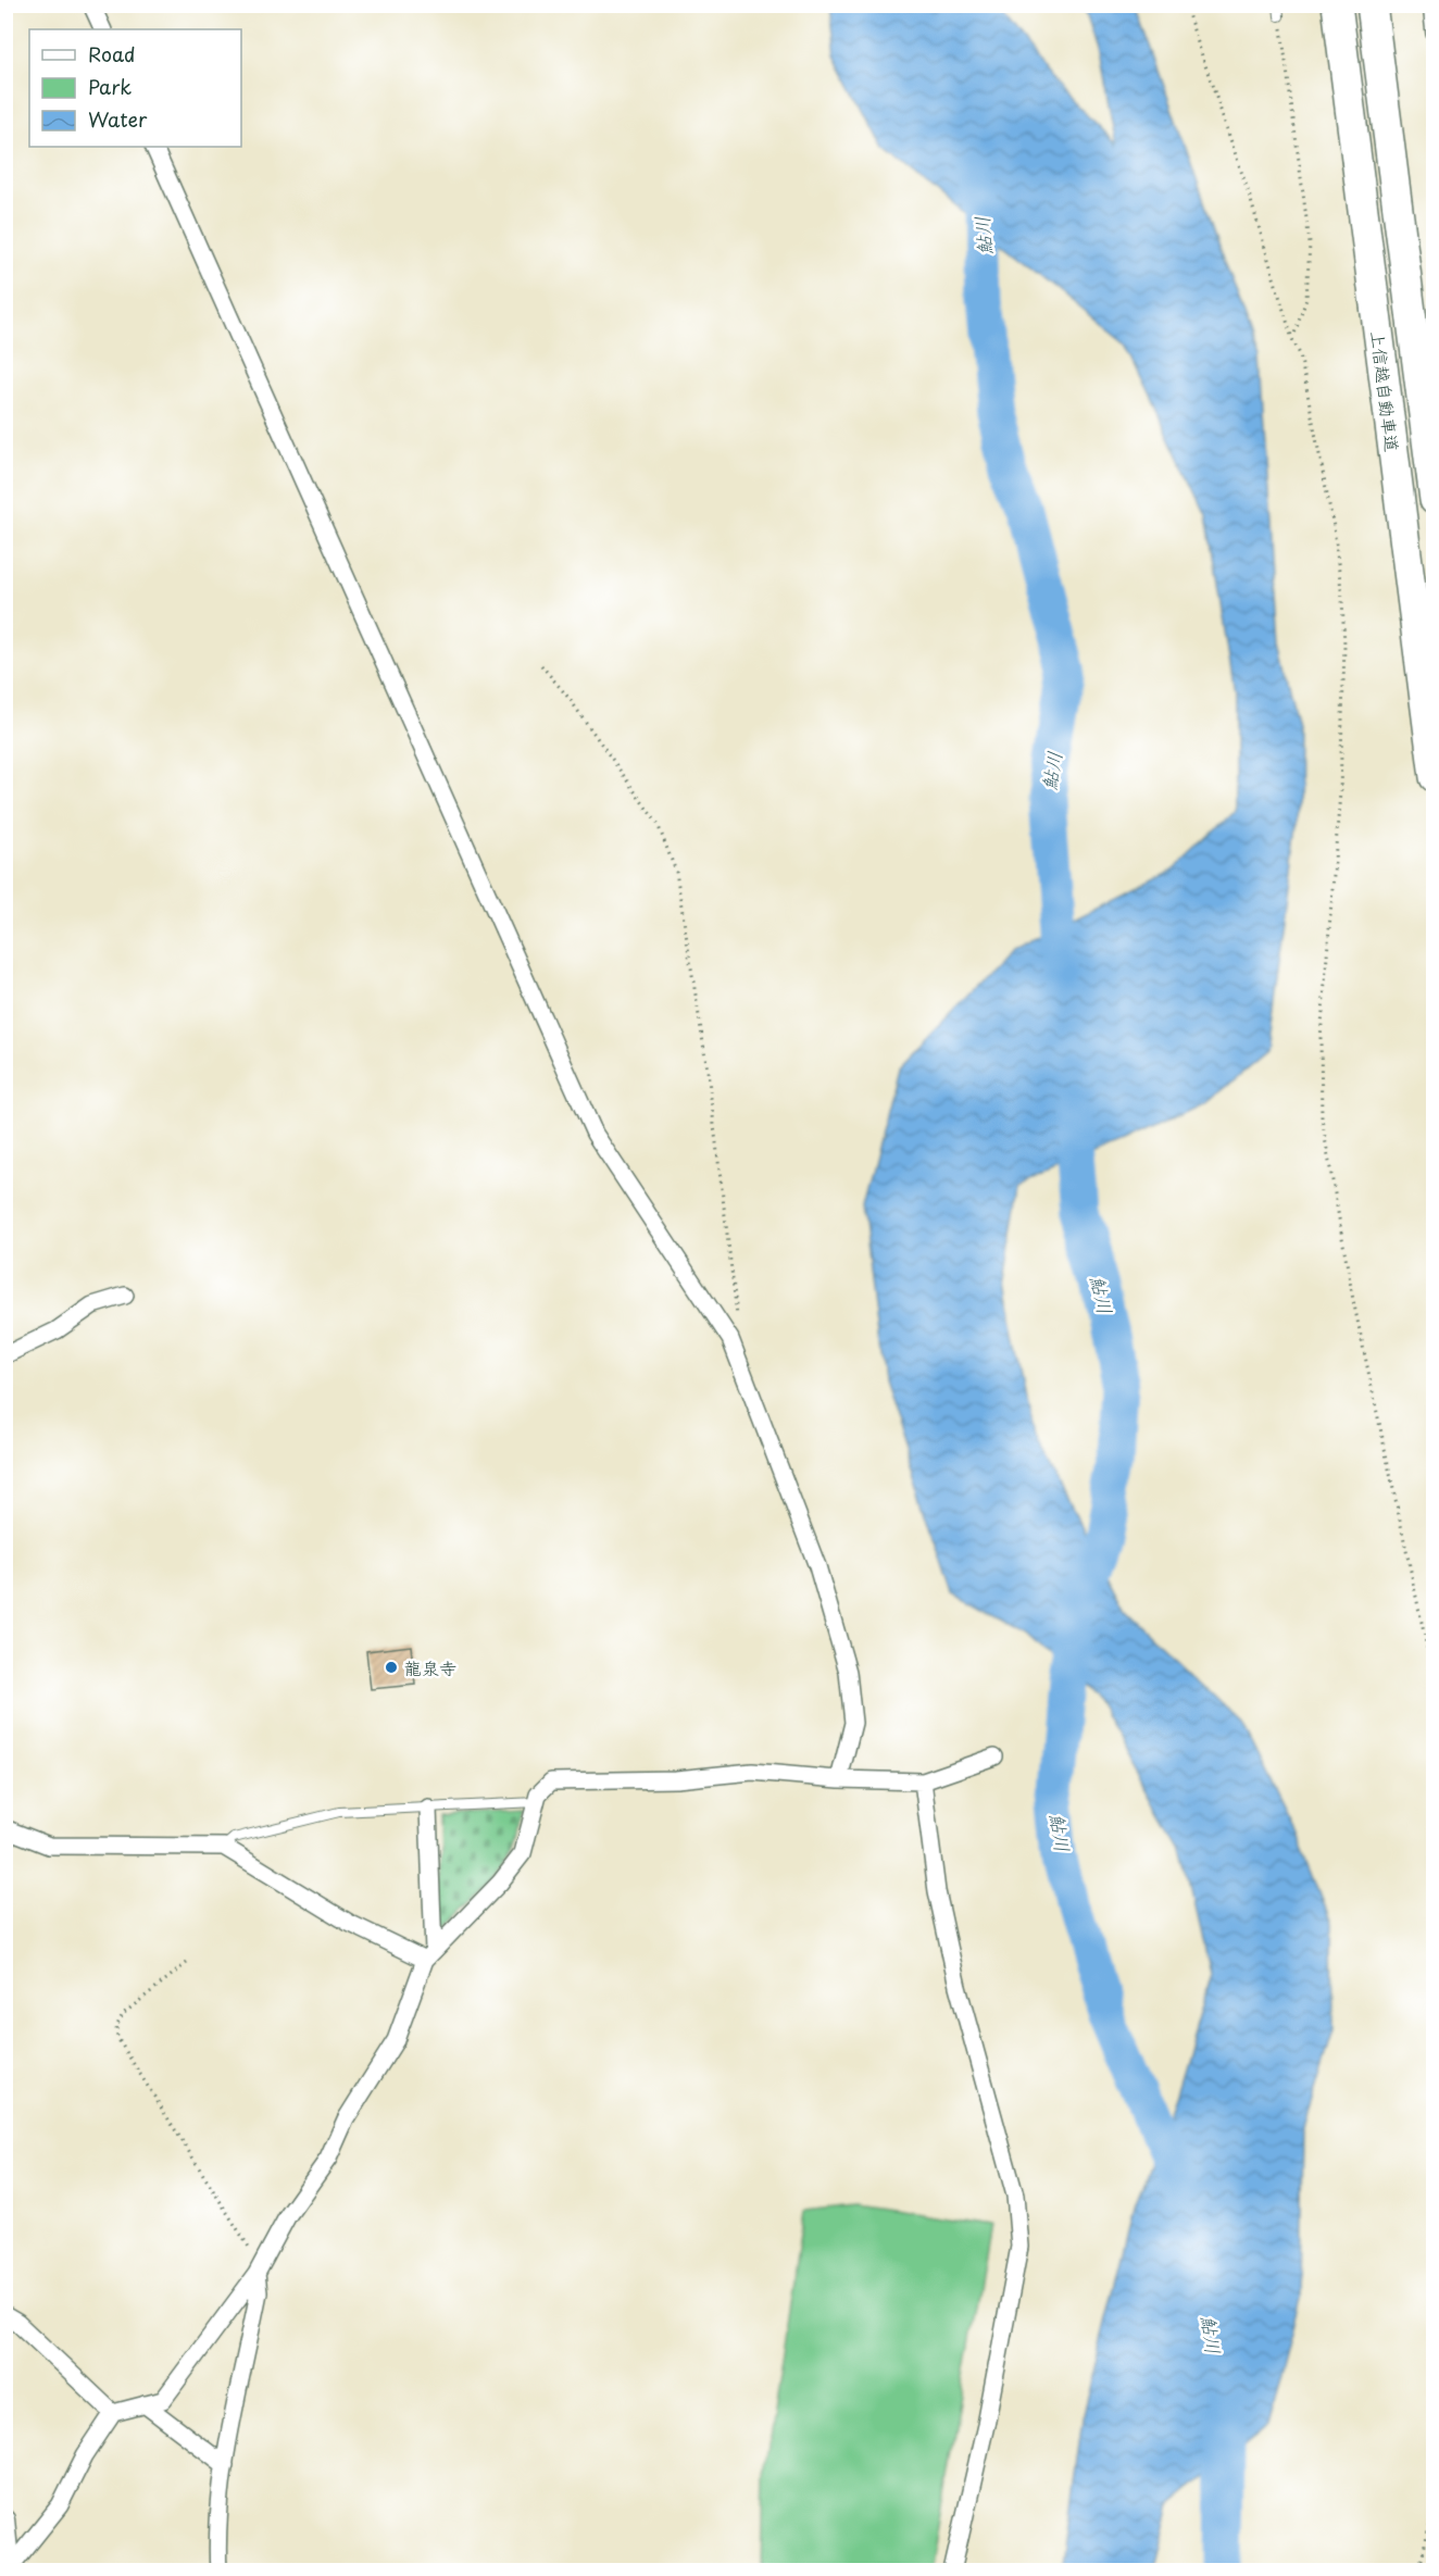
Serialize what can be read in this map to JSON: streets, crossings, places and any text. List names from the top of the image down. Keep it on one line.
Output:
{"streets":{"highway":["上信越自動車道"]},"water":["鮎川"],"places":["龍泉寺"],"legend":["Road","Park","Water"]}
